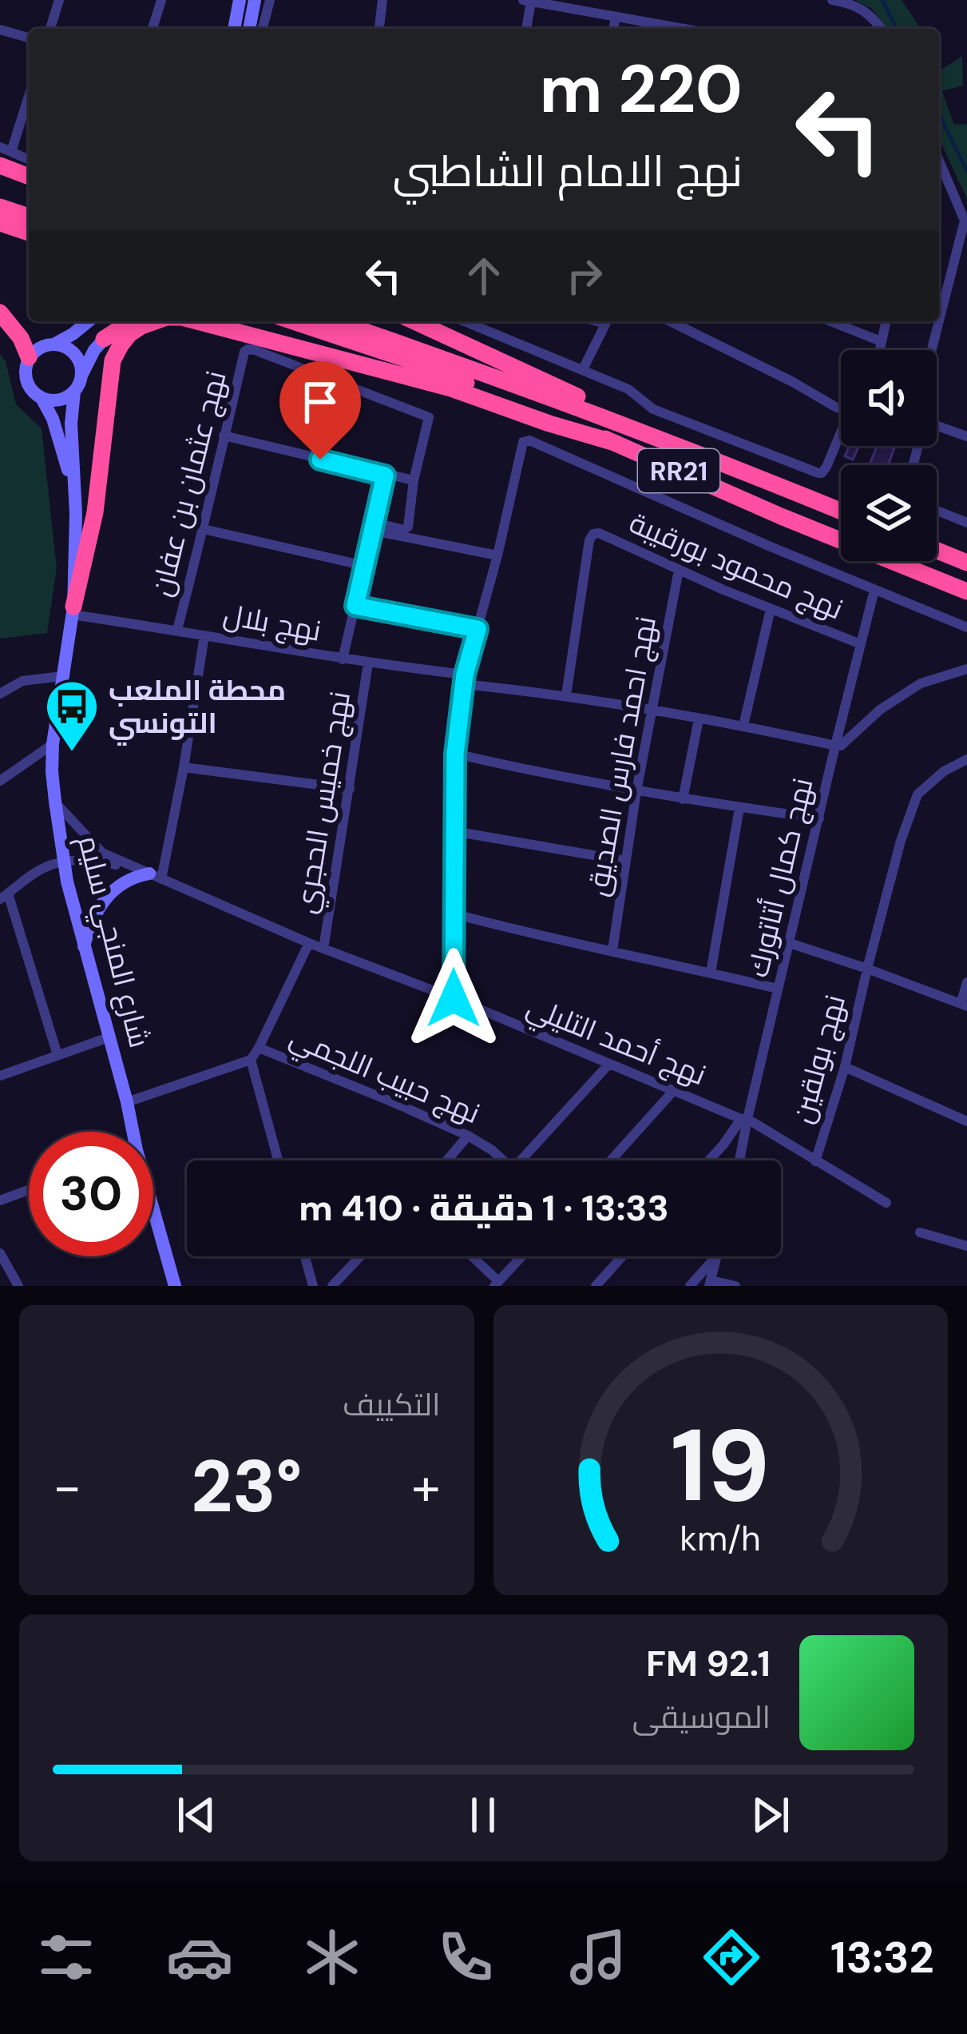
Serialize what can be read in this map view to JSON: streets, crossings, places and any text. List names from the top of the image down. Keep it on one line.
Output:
{"streets":{"highway":["RR21"],"main road":["شارع المنجي سليم"],"street":["نهج عثمان بن عفان","نهج محمود بورقيبة","نهج بلال","نهج احمد فارس الصديق","نهج خميس الحجري","نهج كمال أتاتورك","نهج أحمد التليلي","نهج بولقين","نهج حبيب اللجمي"]},"crossings":[["نهج عثمان بن عفان","نهج بلال"],["نهج محمود بورقيبة","نهج بلال"],["نهج محمود بورقيبة","نهج احمد فارس الصديق"],["نهج محمود بورقيبة","نهج كمال أتاتورك"],["نهج بلال","نهج احمد فارس الصديق"],["نهج بلال","نهج خميس الحجري"],["نهج بلال","نهج كمال أتاتورك"],["نهج بلال","شارع المنجي سليم"],["نهج خميس الحجري","نهج أحمد التليلي"],["نهج كمال أتاتورك","نهج أحمد التليلي"],["شارع المنجي سليم","نهج أحمد التليلي"],["نهج أحمد التليلي","نهج بولقين"],["نهج أحمد التليلي","نهج حبيب اللجمي"]],"places":{"bus stop":["محطة الملعب التونسي"]},"page":{"turn":["220 m","نهج الامام الشاطبي"],"limit":"30","trip":"13:33 · 1 دقيقة · 410 m","tile":"التكييف","heat":["−","23°","+"],"song":["92.1 FM","الموسيقى"],"tabs":"13:32","gauge":["19","km/h"]}}
